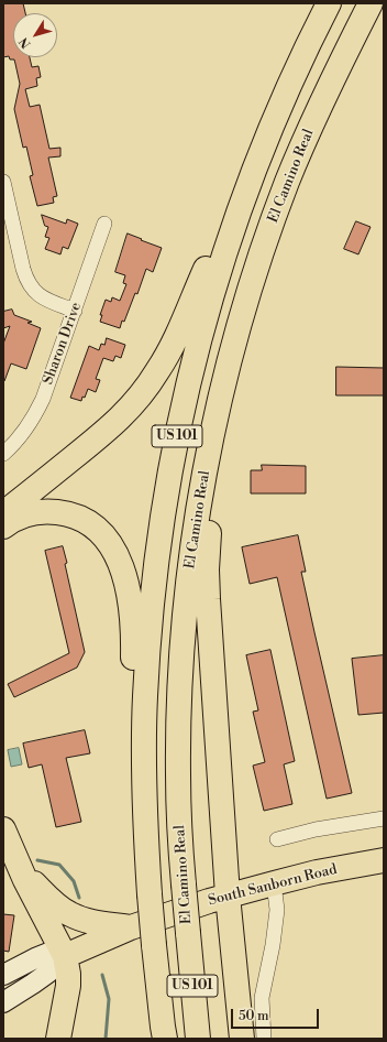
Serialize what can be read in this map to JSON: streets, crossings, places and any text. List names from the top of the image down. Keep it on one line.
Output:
{"streets":{"highway":["El Camino Real","US 101","South Sanborn Road"],"street":["Sharon Drive"]},"scale_bar":"50 m","north":"bottom left"}
